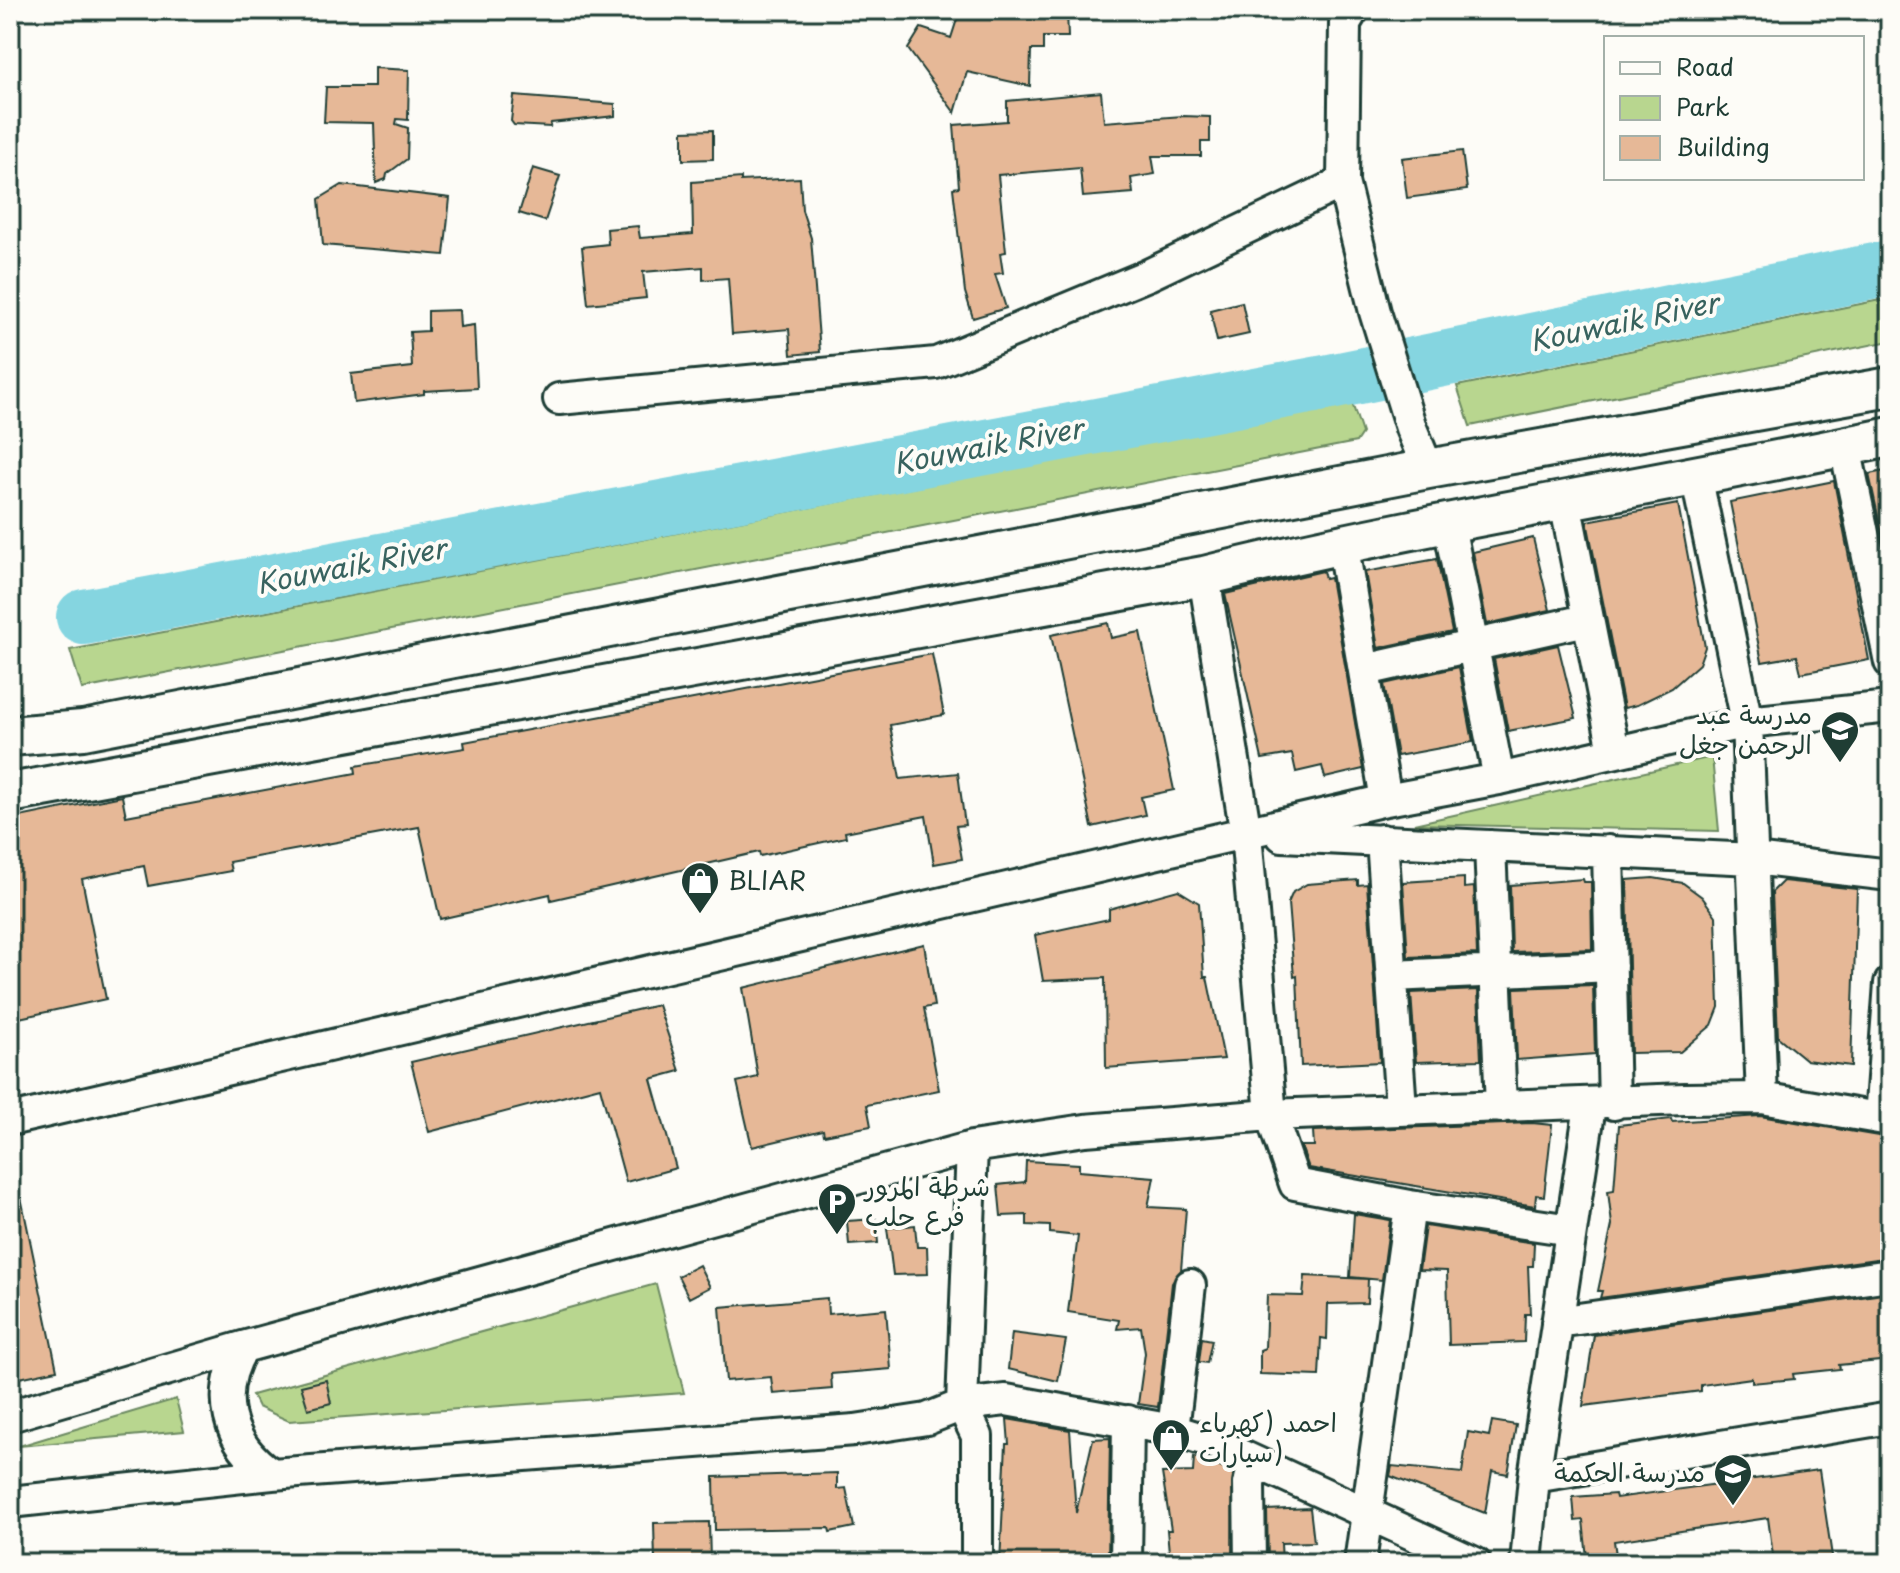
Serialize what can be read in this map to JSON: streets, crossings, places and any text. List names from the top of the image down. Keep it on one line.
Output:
{"water":["Kouwaik River"],"places":{"school or university":["مدرسة عبد الرحمن جغل","مدرسة الحكمة"],"shop":["BLIAR","احمد (كهرباء سيارات)"],"parking":["شرطة المرور فرع حلب"]},"legend":["Road","Park","Building"]}
